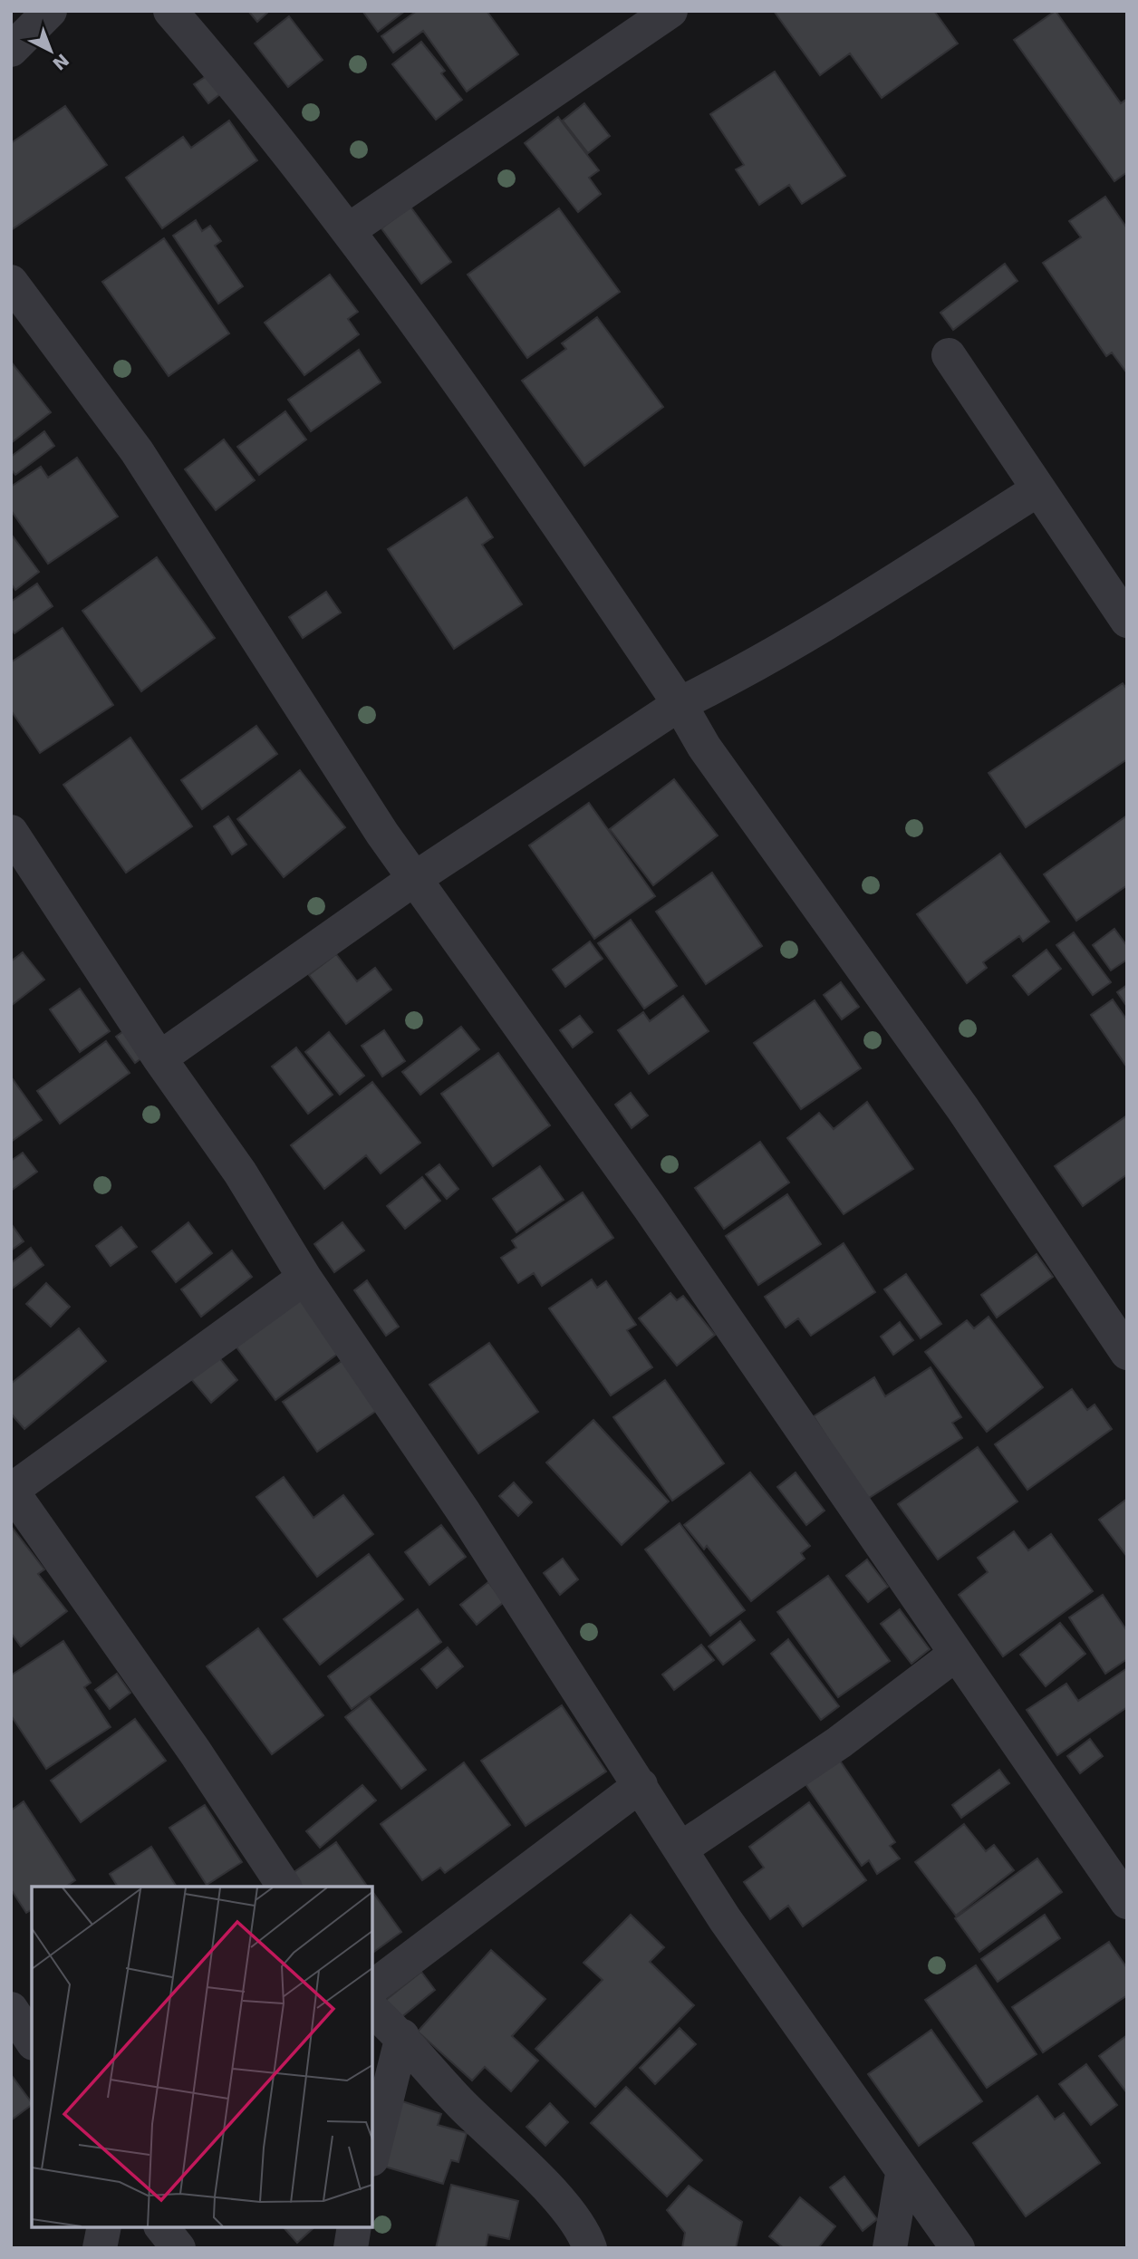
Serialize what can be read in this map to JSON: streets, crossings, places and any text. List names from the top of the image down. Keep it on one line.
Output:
{"north":"bottom right"}
